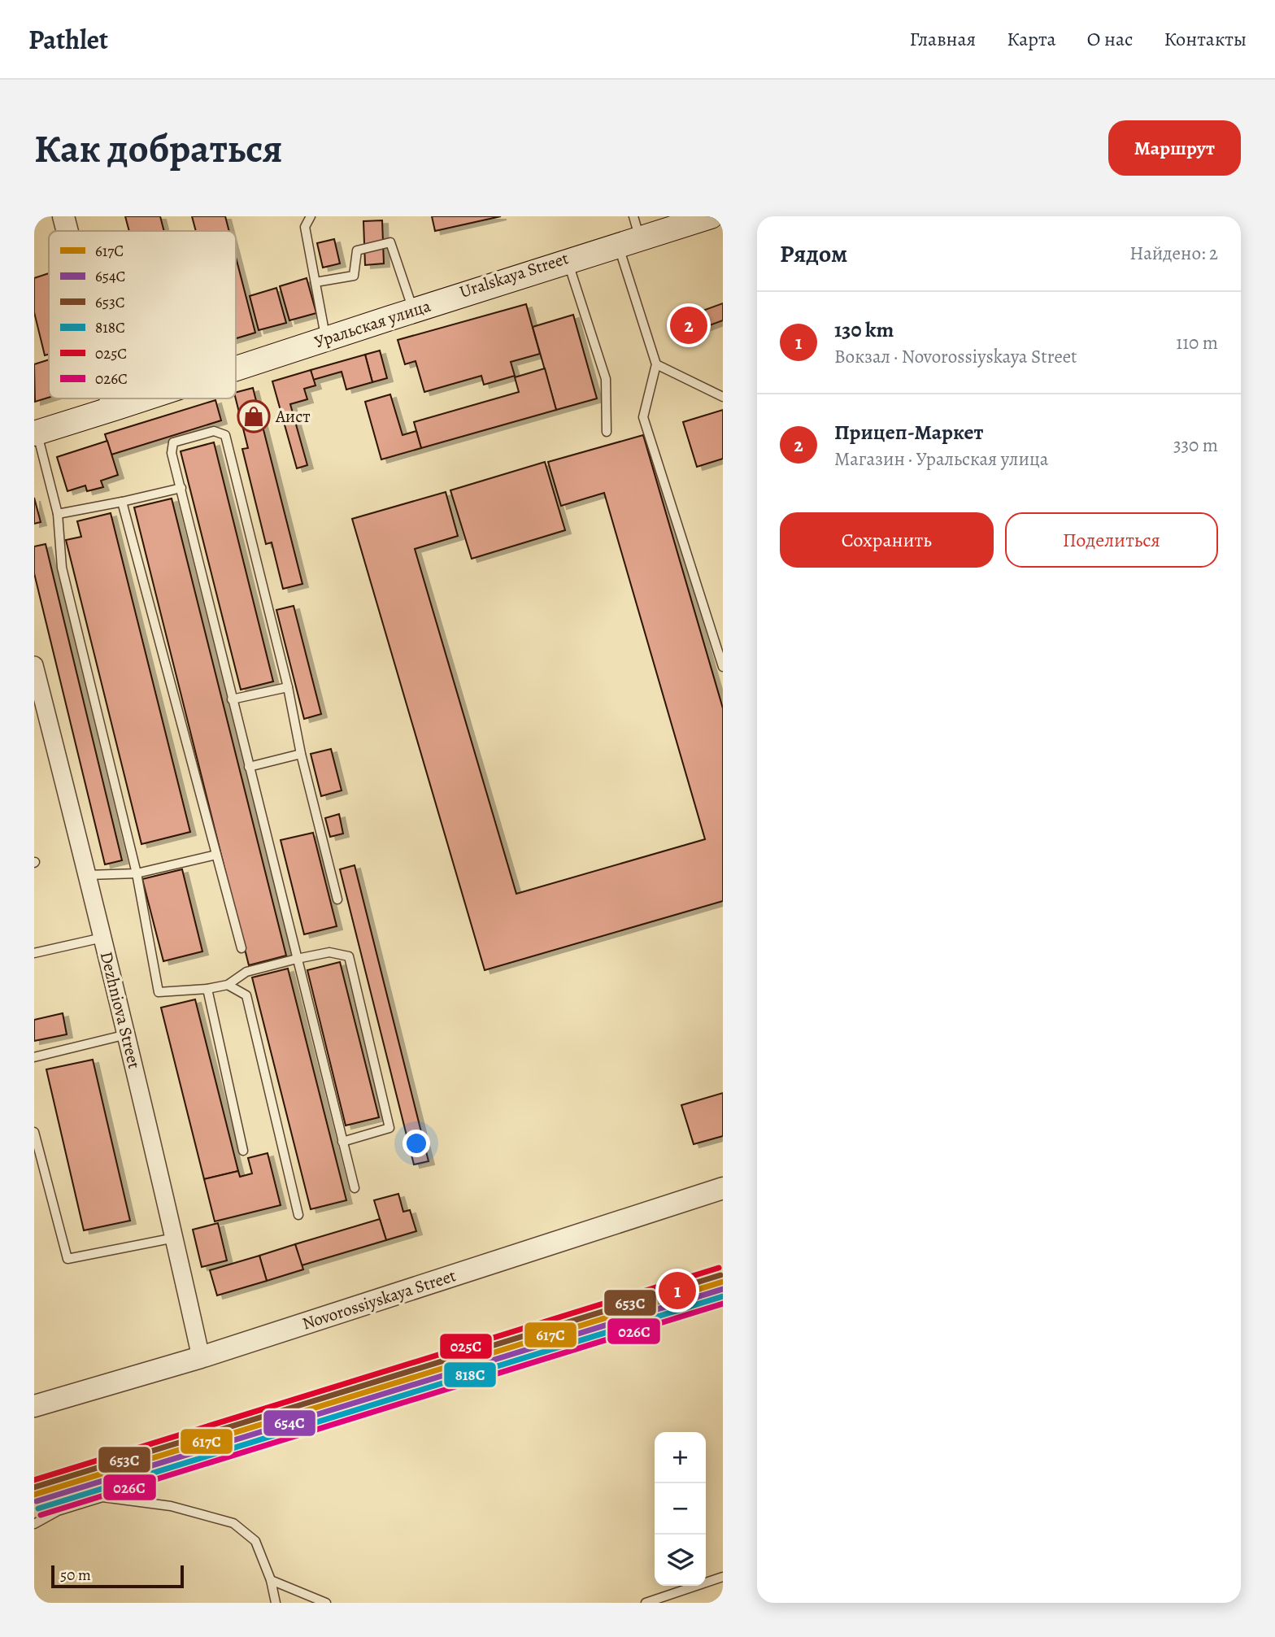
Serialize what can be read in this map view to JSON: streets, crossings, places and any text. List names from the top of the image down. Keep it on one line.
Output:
{"streets":{"main road":["Uralskaya Street","Уральская улица"],"street":["Dezhniova Street","Novorossiyskaya Street"]},"crossings":[["Uralskaya Street","Уральская улица"],["Dezhniova Street","Novorossiyskaya Street"]],"places":{"shop":["Аист"]},"lines":["transit line 025С","transit line 653С","transit line 617C","transit line 654С","transit line 818С","transit line 026С"],"legend":["617C","654С","653С","818С","025С","026С"],"scale_bar":"50 m","page":{"header":"Pathlet","nav":["Главная","Карта","О нас","Контакты"],"buttons":["Маршрут",["Сохранить","Поделиться"]],"title":"Как добраться","heading":["Рядом","Найдено: 2"],"list":[{"mark":"1","name":"130 km","note":"Вокзал · Novorossiyskaya Street","value":"110 m"},{"mark":"2","name":"Прицеп-Маркет","note":"Магазин · Уральская улица","value":"330 m"}],"pins":["2","1"],"map_buttons":["+","−"],"scale":"50 m"}}
